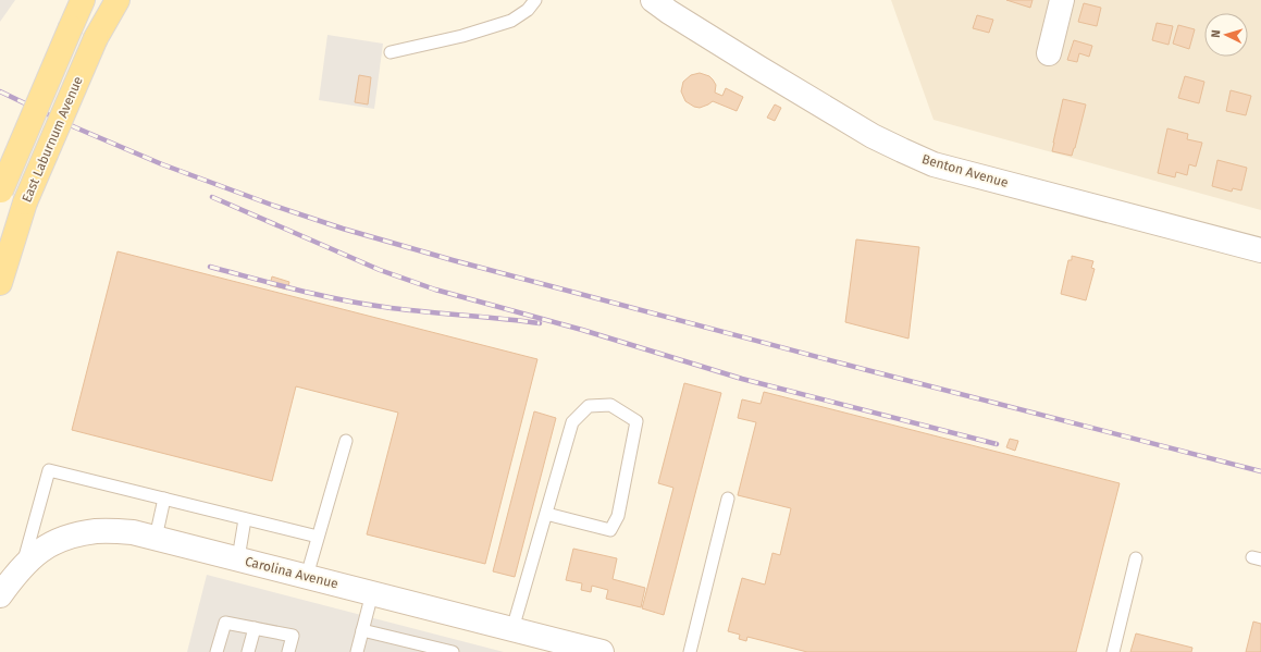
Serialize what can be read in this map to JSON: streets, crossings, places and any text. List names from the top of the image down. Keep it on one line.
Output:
{"streets":{"main road":["East Laburnum Avenue"],"street":["Benton Avenue","Carolina Avenue"]},"north":"left"}
